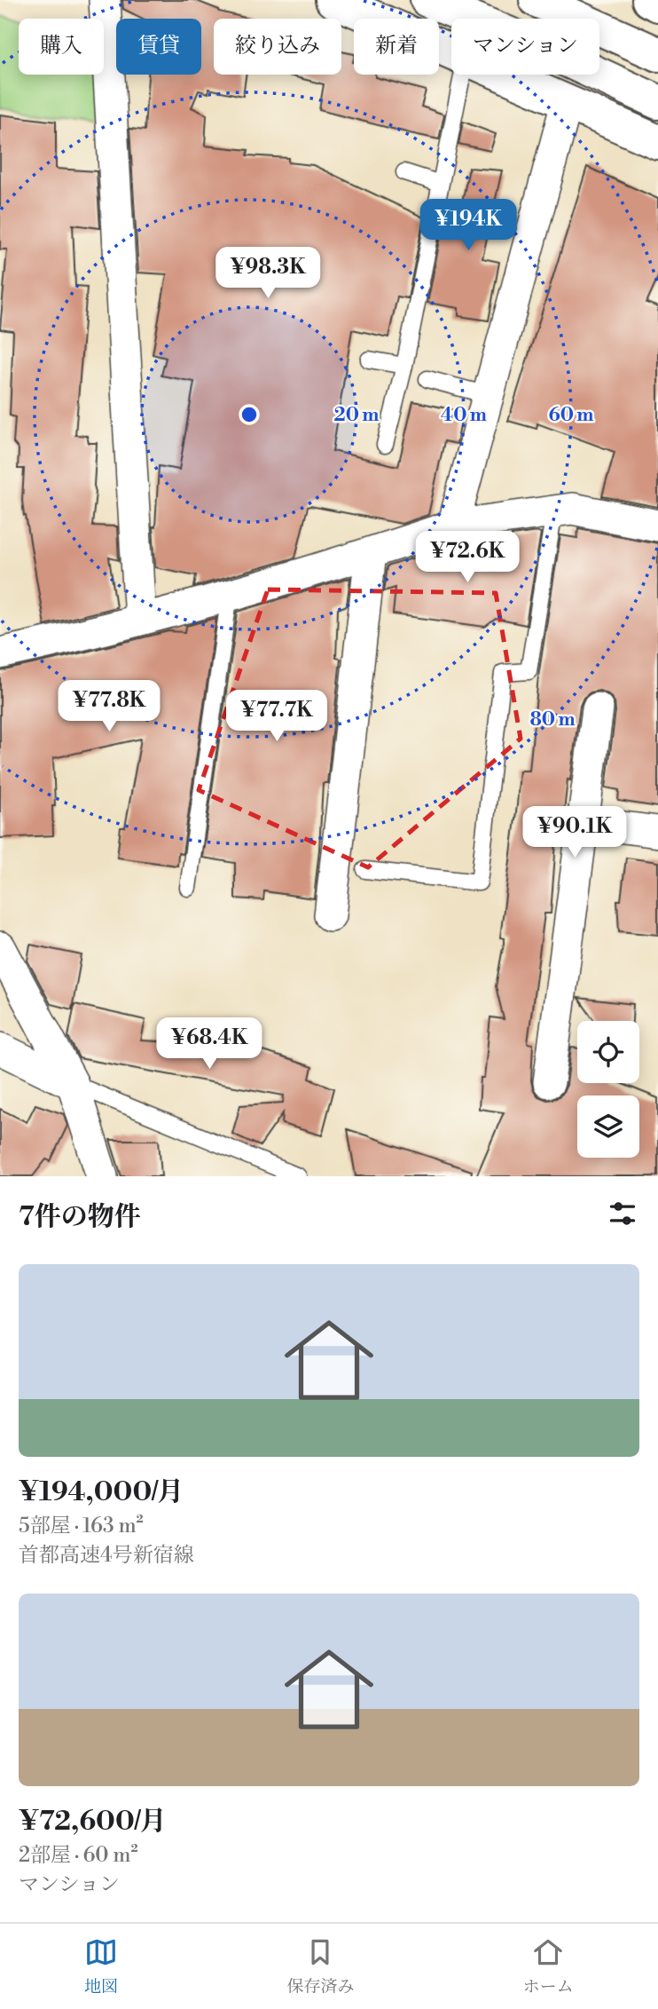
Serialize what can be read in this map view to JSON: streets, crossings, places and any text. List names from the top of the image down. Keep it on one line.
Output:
{"page":{"chip":["購入","賃貸","絞り込み","新着","マンション"],"price":["¥194K","¥98.3K","¥72.6K","¥77.8K","¥77.7K","¥90.1K","¥68.4K"],"heading":"7件の物件","list":[{"name":"¥194,000/月","note":"5部屋 · 163 m² · 首都高速4号新宿線"},{"name":"¥72,600/月","note":"2部屋 · 60 m² · マンション"}],"tabs":["地図","保存済み","ホーム"]},"rings":["20 m","40 m","60 m","80 m"]}
